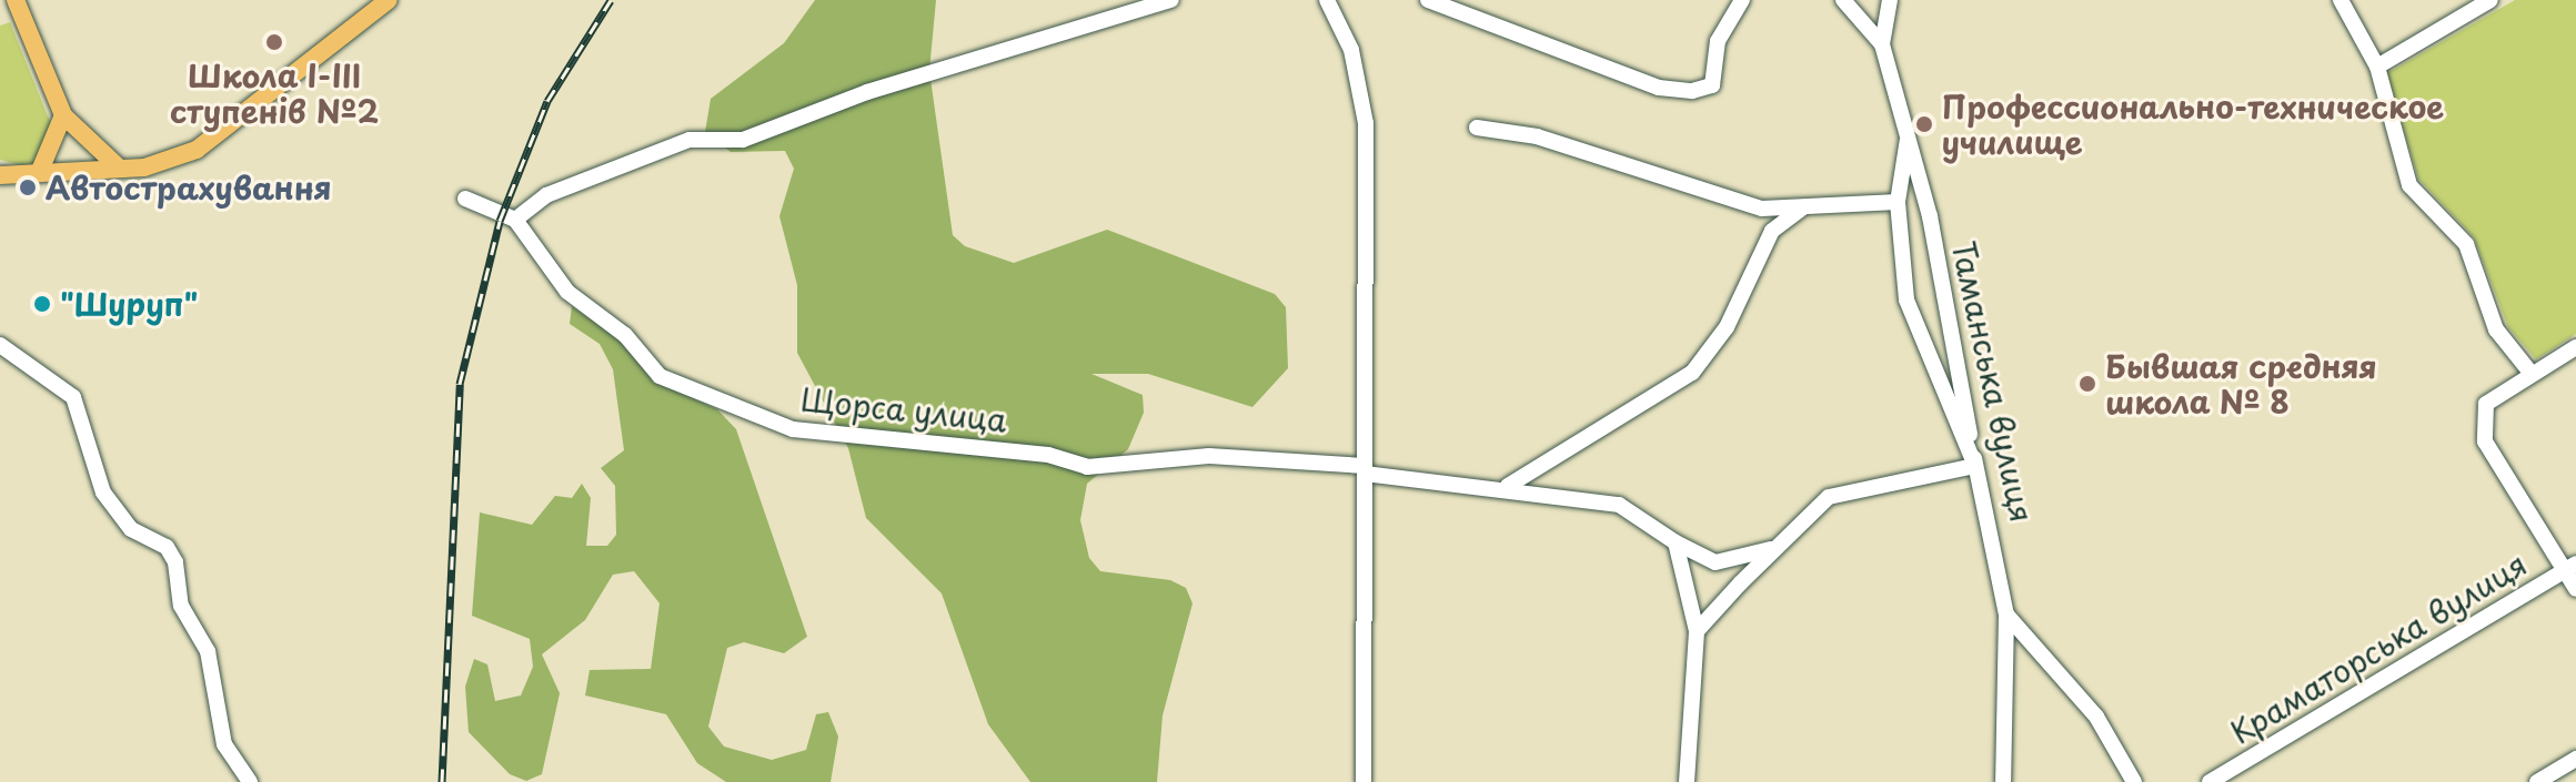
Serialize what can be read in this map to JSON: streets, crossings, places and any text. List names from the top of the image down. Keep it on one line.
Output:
{"streets":{"street":["Таманська вулиця","Щорса улица","Краматорська вулиця"]},"places":["Школа I-III ступенів №2","Профессионально-техническое училище","Автострахування","\"Шуруп\"","Бывшая средняя школа № 8"]}
